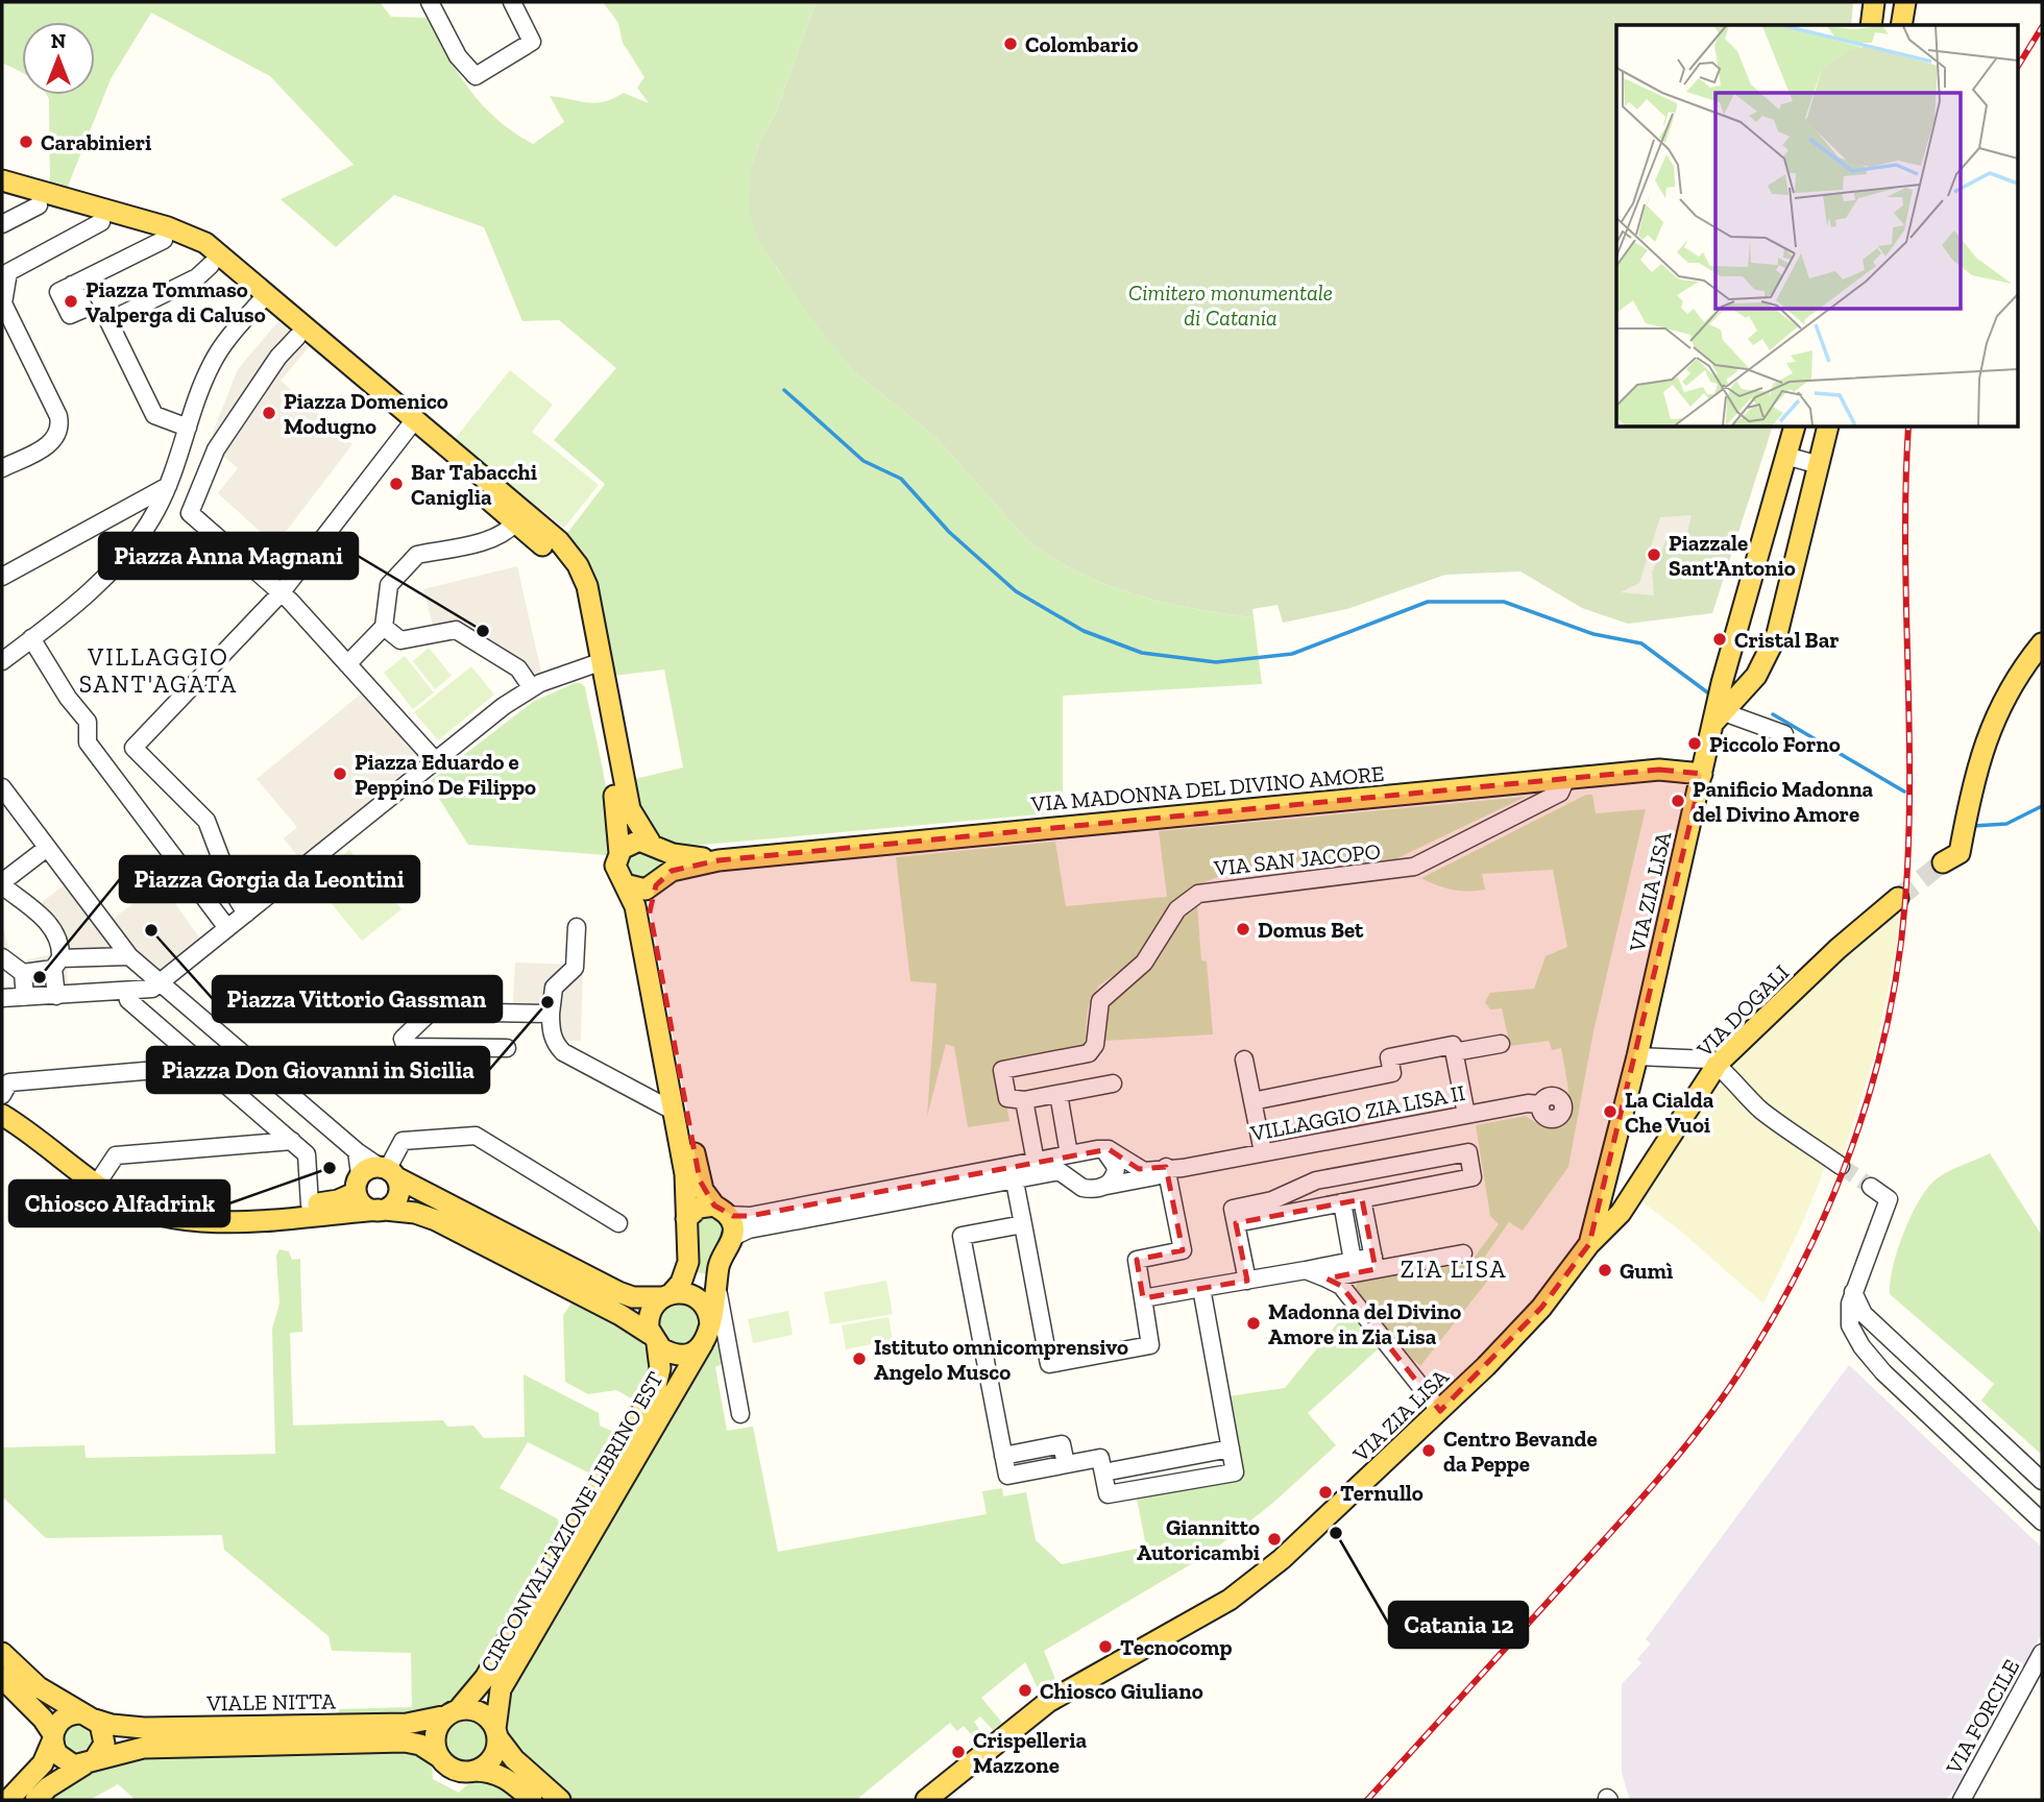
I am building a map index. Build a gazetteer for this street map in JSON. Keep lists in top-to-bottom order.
{
  "streets": {
    "main road": [
      "VIA MADONNA DEL DIVINO AMORE",
      "VIA ZIA LISA",
      "VIA DOGALI",
      "CIRCONVALLAZIONE LIBRINO EST",
      "VIALE NITTA"
    ],
    "street": ["VIA SAN JACOPO", "VILLAGGIO ZIA LISA II", "VIA FORCILE"]
  },
  "crossings": [
    ["VIA MADONNA DEL DIVINO AMORE", "VIA SAN JACOPO"],
    ["VIA MADONNA DEL DIVINO AMORE", "VIA ZIA LISA"],
    ["VIA ZIA LISA", "VIA DOGALI"],
    ["CIRCONVALLAZIONE LIBRINO EST", "VIALE NITTA"]
  ],
  "districts": ["VILLAGGIO SANT'AGATA", "ZIA LISA"],
  "parks": ["Cimitero monumentale di Catania"],
  "places": [
    "Colombario",
    "Carabinieri",
    "Piazza Tommaso Valperga di Caluso",
    "Piazza Domenico Modugno",
    "Bar Tabacchi Caniglia",
    "Piazzale Sant'Antonio",
    "Piazza Anna Magnani",
    "Cristal Bar",
    "Piccolo Forno",
    "Piazza Eduardo e Peppino De Filippo",
    "Panificio Madonna del Divino Amore",
    "Domus Bet",
    "Piazza Vittorio Gassman",
    "Piazza Gorgia da Leontini",
    "Piazza Don Giovanni in Sicilia",
    "La Cialda Che Vuoi",
    "Chiosco Alfadrink",
    "Gumì",
    "Madonna del Divino Amore in Zia Lisa",
    "Istituto omnicomprensivo Angelo Musco",
    "Centro Bevande da Peppe",
    "Ternullo",
    "Catania 12",
    "Giannitto Autoricambi",
    "Tecnocomp",
    "Chiosco Giuliano",
    "Crispelleria Mazzone"
  ],
  "north": "top"
}
